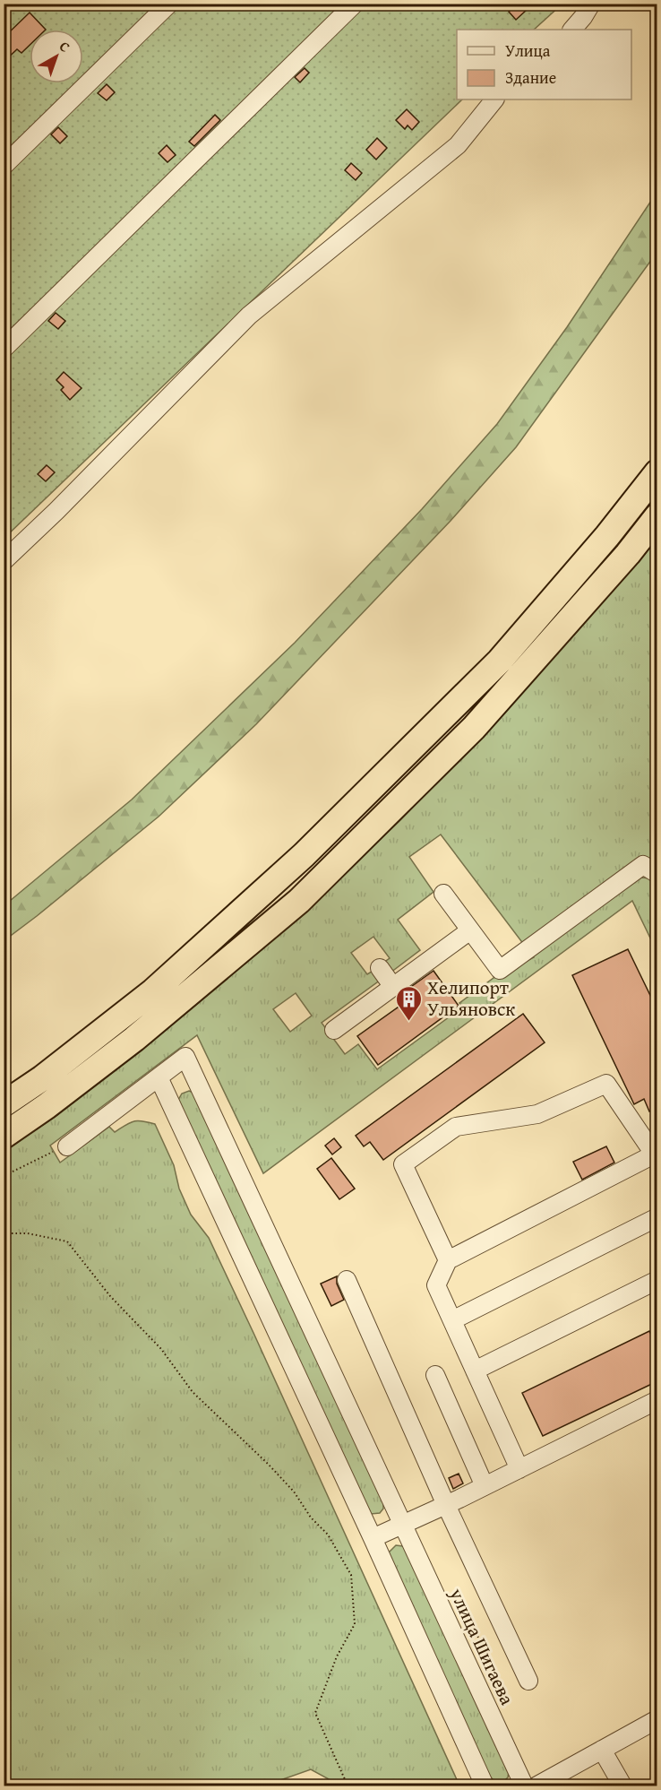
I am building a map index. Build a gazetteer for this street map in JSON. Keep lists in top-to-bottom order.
{
  "streets": {
    "street": ["улица Шигаева"]
  },
  "places": {
    "building": ["Хелипорт Ульяновск"]
  },
  "legend": ["Улица", "Здание"],
  "north": "top right"
}
